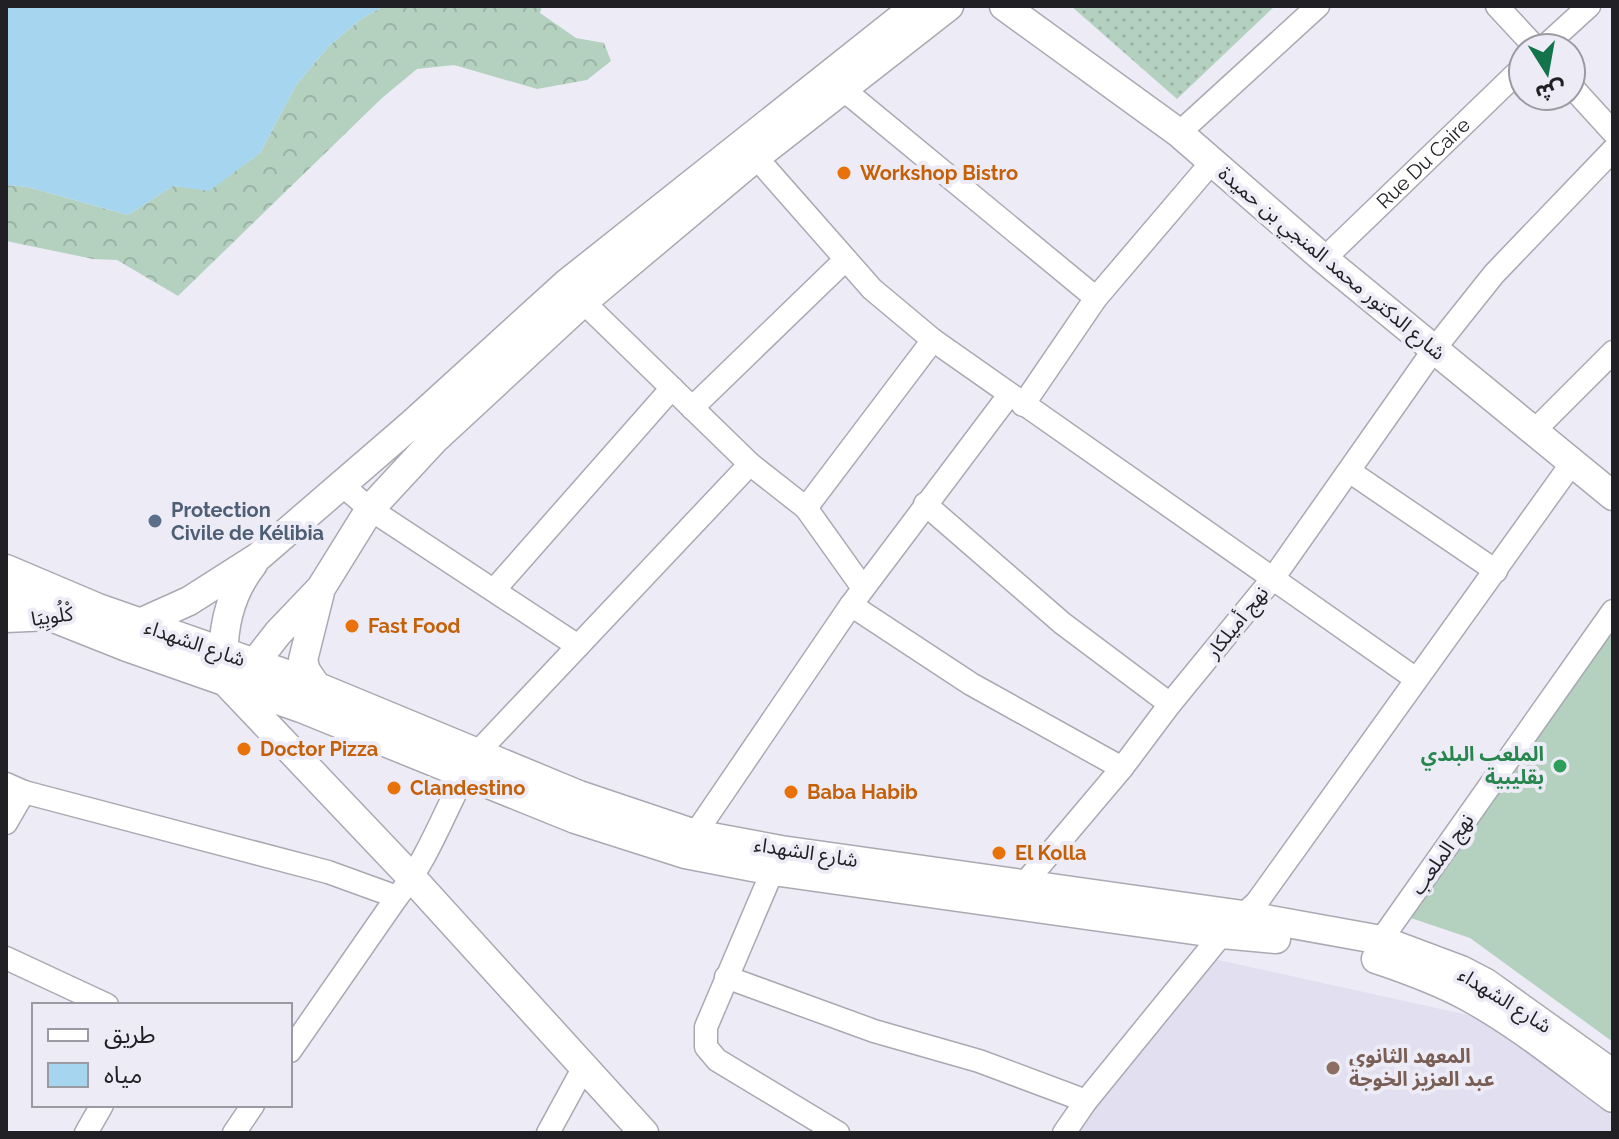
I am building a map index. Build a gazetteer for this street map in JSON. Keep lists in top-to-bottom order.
{
  "streets": {
    "street": [
      "Rue Du Caire",
      "شارع الدكتور محمد المنجي بن حميدة",
      "كْلُوبِيَا",
      "نهج أميلكار",
      "شارع الشهداء",
      "نهج الملعب"
    ]
  },
  "crossings": [
    ["Rue Du Caire", "شارع الدكتور محمد المنجي بن حميدة"],
    ["شارع الدكتور محمد المنجي بن حميدة", "نهج أميلكار"],
    ["كْلُوبِيَا", "شارع الشهداء"],
    ["نهج أميلكار", "شارع الشهداء"],
    ["شارع الشهداء", "نهج الملعب"]
  ],
  "places": [
    "Workshop Bistro",
    "Protection Civile de Kélibia",
    "Fast Food",
    "Doctor Pizza",
    "الملعب البلدي بقليبية",
    "Clandestino",
    "Baba Habib",
    "El Kolla",
    "المعهد الثانوي عبد العزيز الخوجة"
  ],
  "legend": ["طريق", "مياه"],
  "north": "bottom"
}
